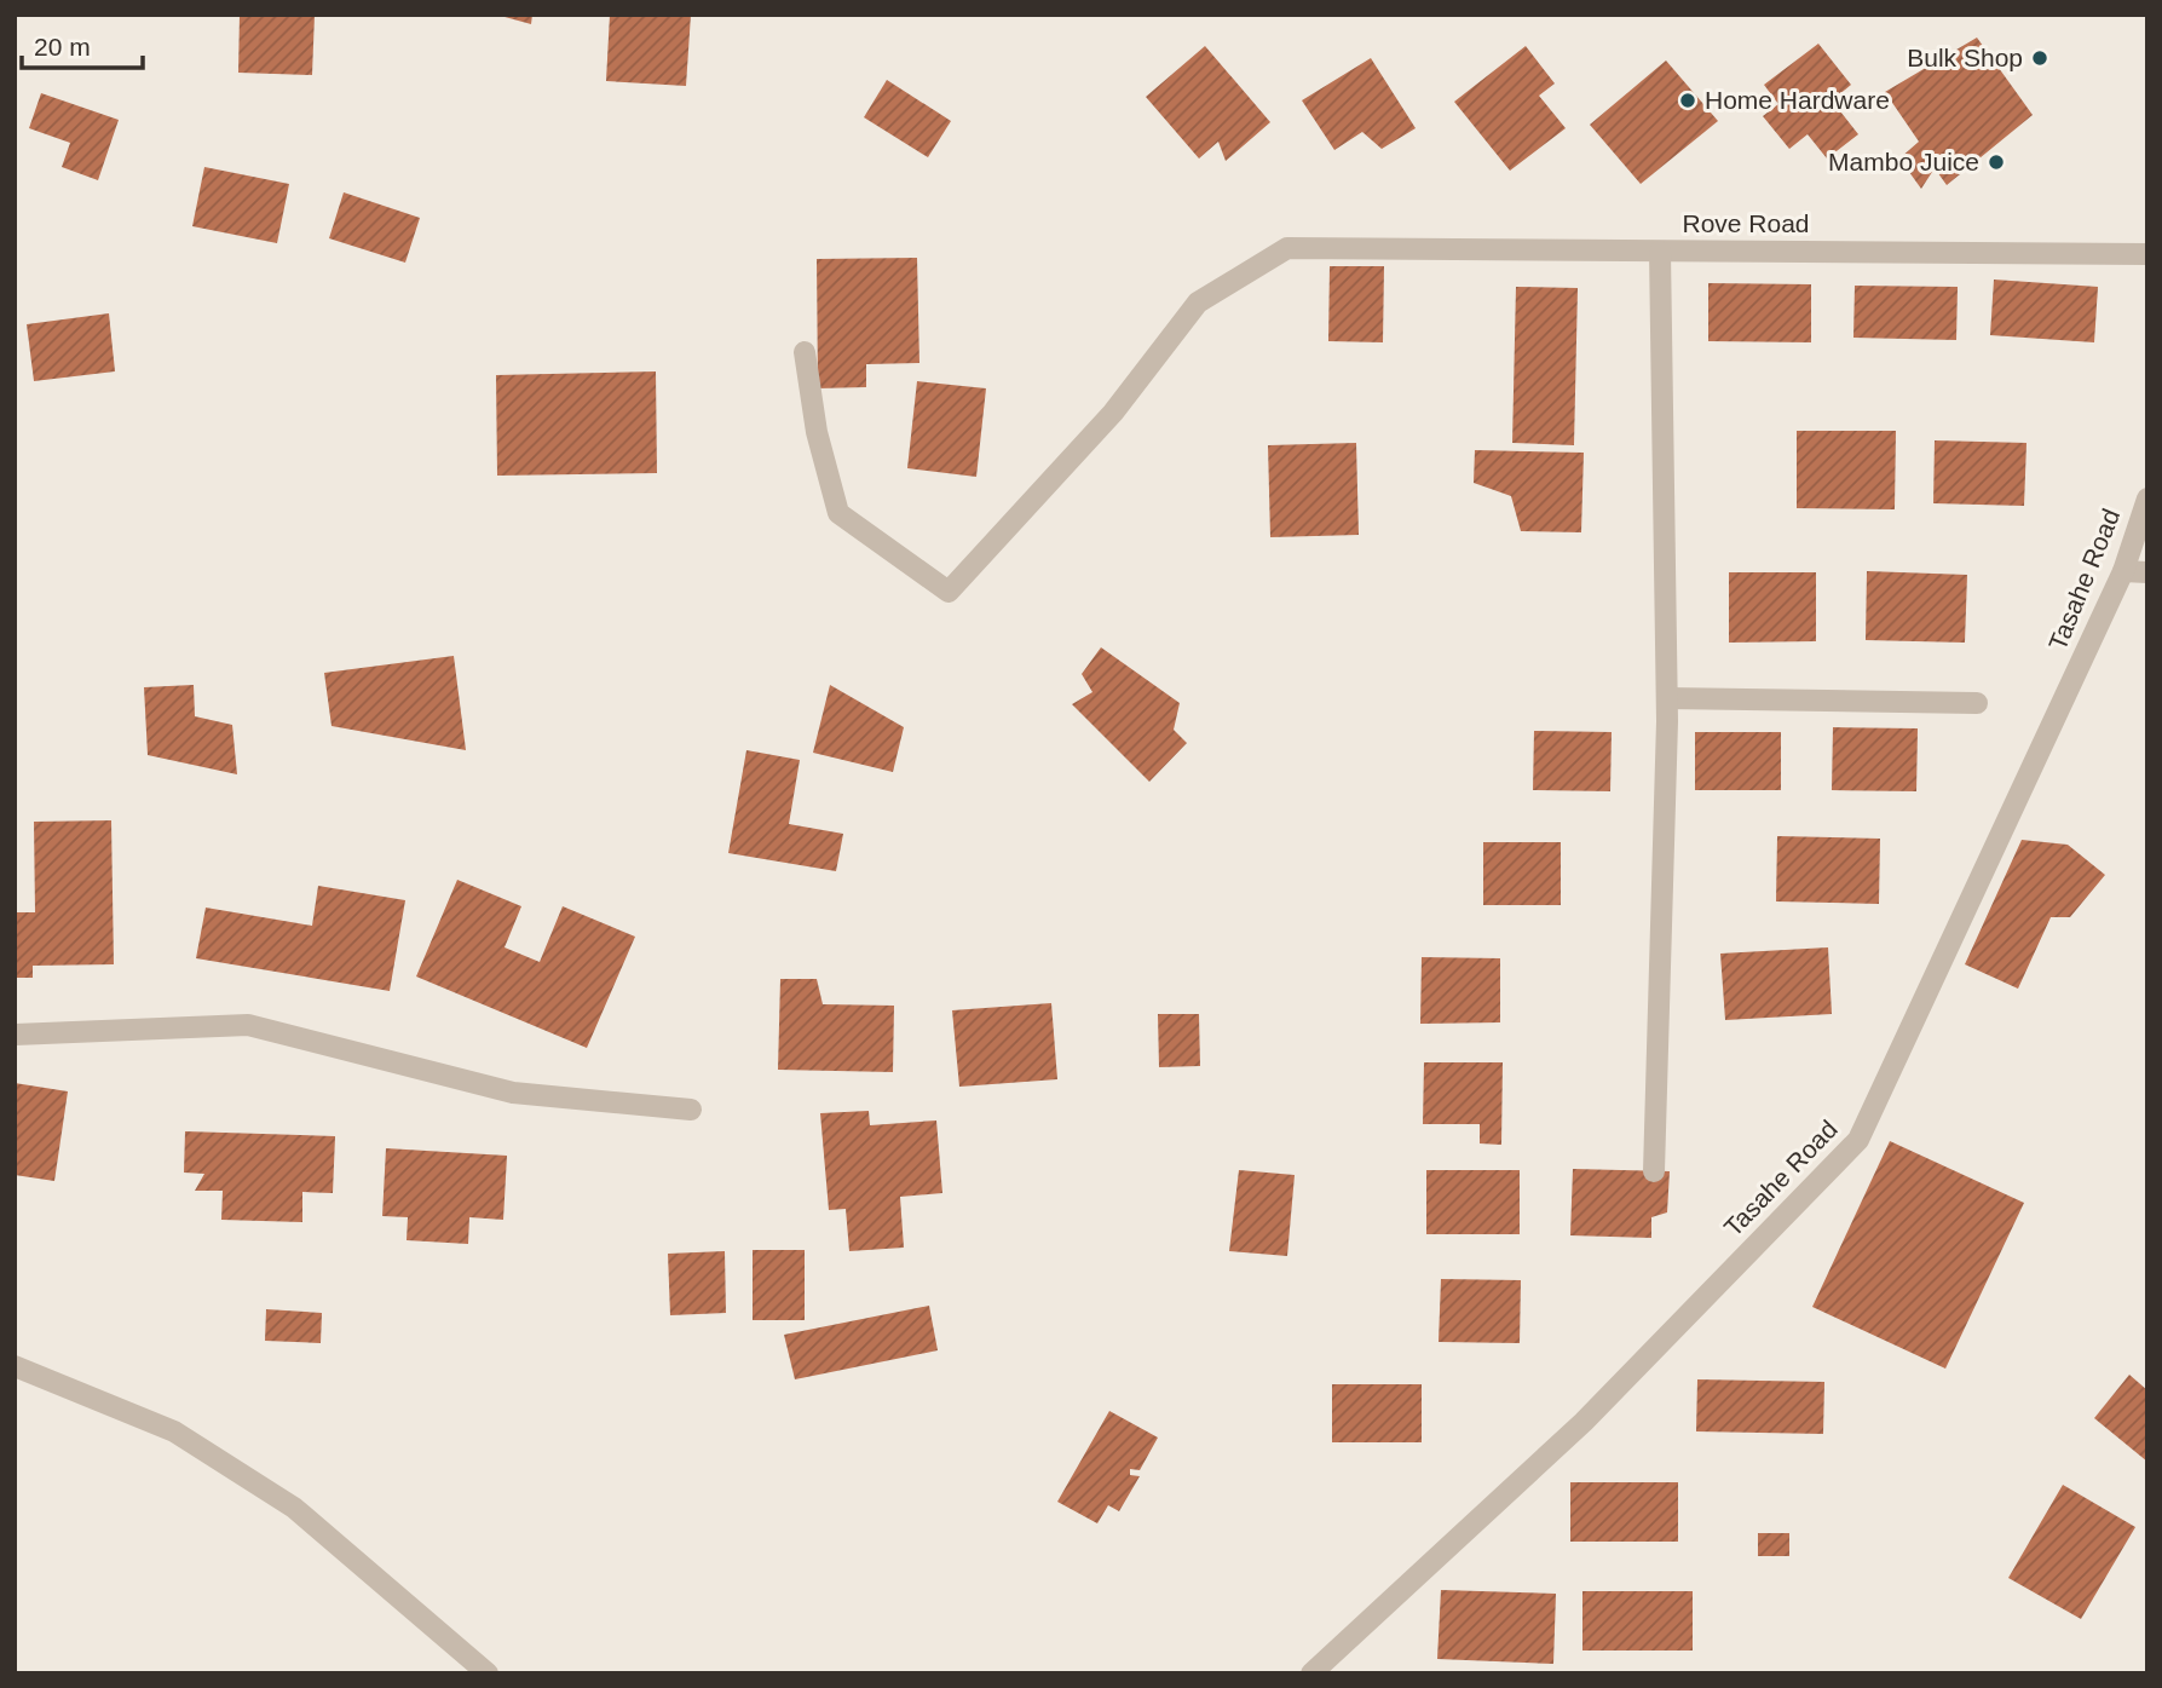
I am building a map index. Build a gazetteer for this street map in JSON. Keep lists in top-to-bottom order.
{
  "streets": {
    "street": ["Rove Road", "Tasahe Road"]
  },
  "places": ["Bulk Shop", "Home Hardware", "Mambo Juice"],
  "scale_bar": "20 m"
}
